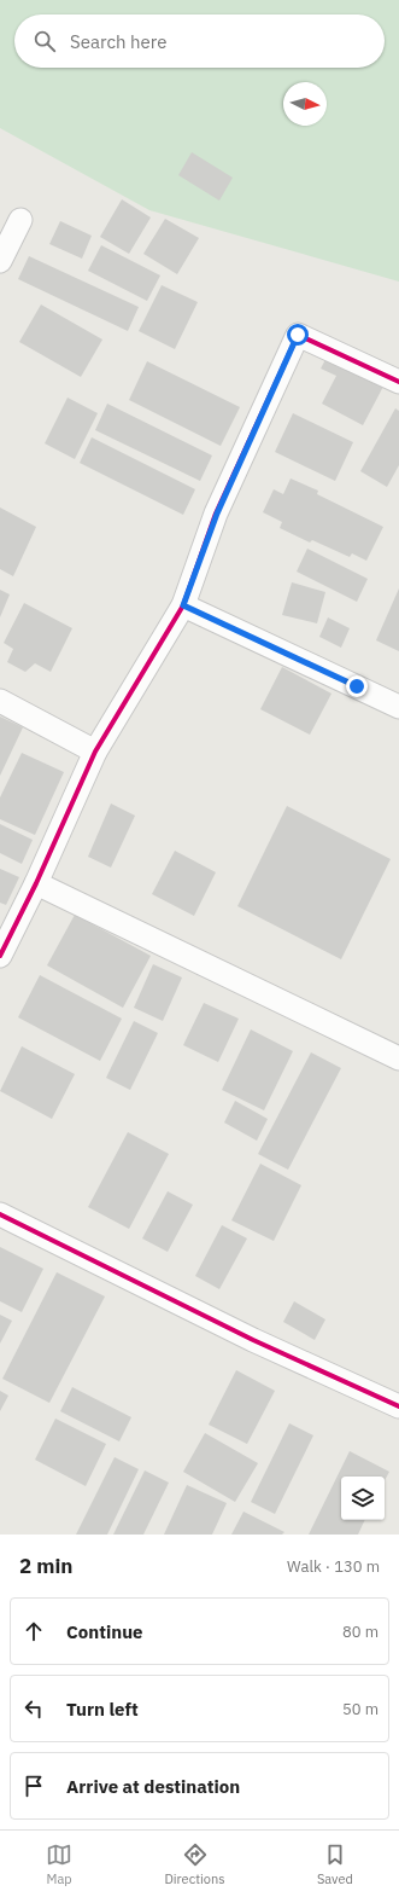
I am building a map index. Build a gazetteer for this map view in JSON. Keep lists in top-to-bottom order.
{
  "north": "right",
  "page": {
    "search": "Search here",
    "heading": ["2 min", "Walk · 130 m"],
    "list": [
      ["Continue", "80 m"],
      ["Turn left", "50 m"],
      "Arrive at destination"
    ],
    "nav": ["Map", "Directions", "Saved"]
  }
}
